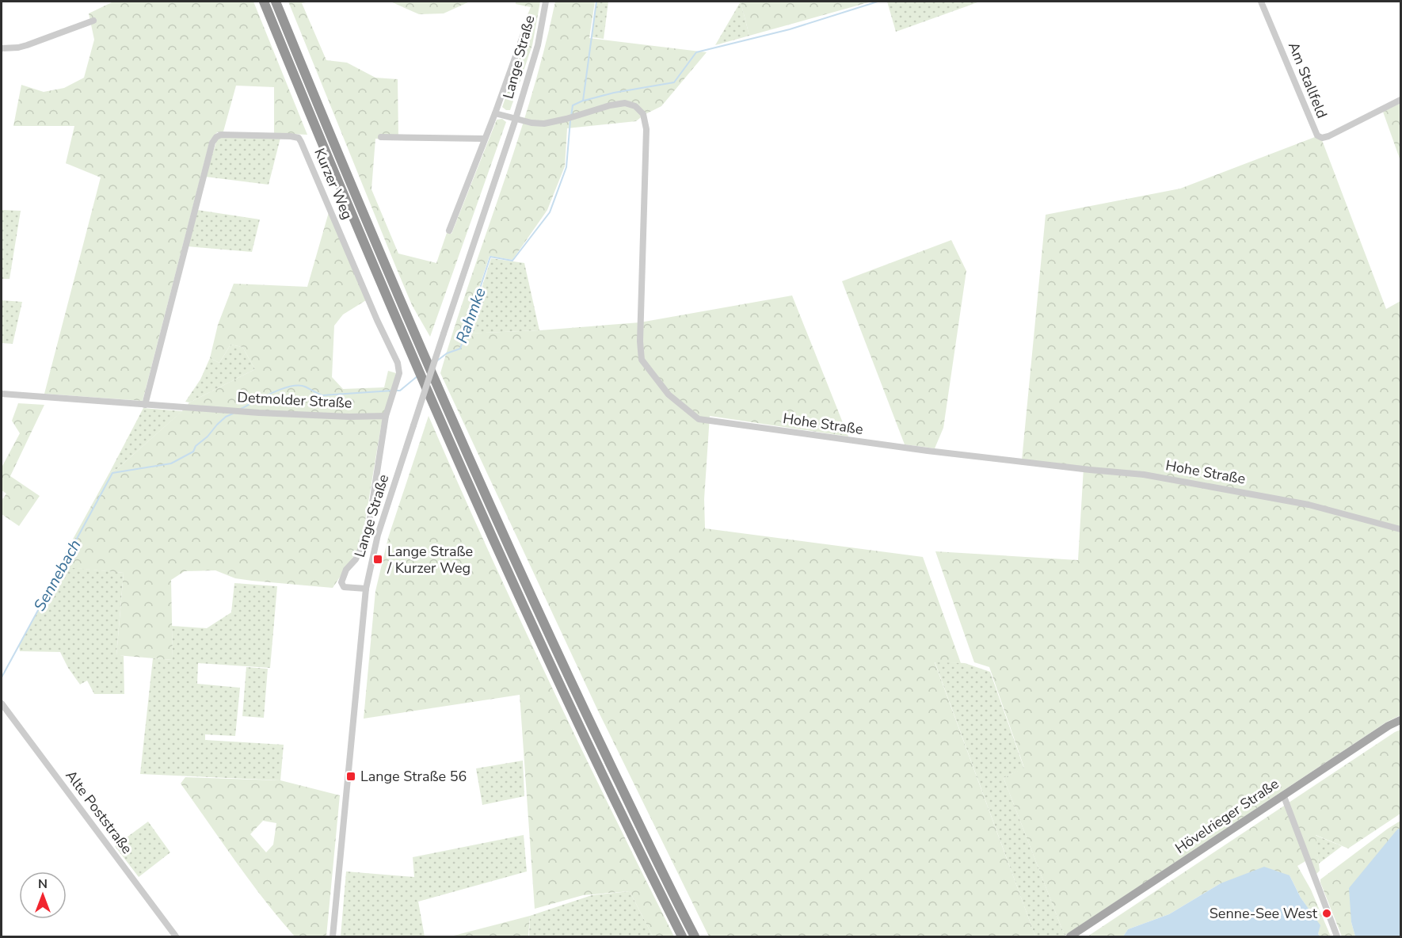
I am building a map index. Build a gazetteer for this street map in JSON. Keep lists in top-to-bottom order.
{
  "streets": {
    "main road": ["Hövelrieger Straße"],
    "street": [
      "Lange Straße",
      "Am Stallfeld",
      "Kurzer Weg",
      "Detmolder Straße",
      "Hohe Straße",
      "Alte Poststraße"
    ]
  },
  "crossings": [
    ["Lange Straße", "Hohe Straße"],
    ["Kurzer Weg", "Detmolder Straße"]
  ],
  "water": ["Rahmke", "Sennebach"],
  "places": {
    "transit": ["Lange Straße / Kurzer Weg", "Lange Straße 56"],
    "other": ["Senne-See West"]
  },
  "north": "top"
}
